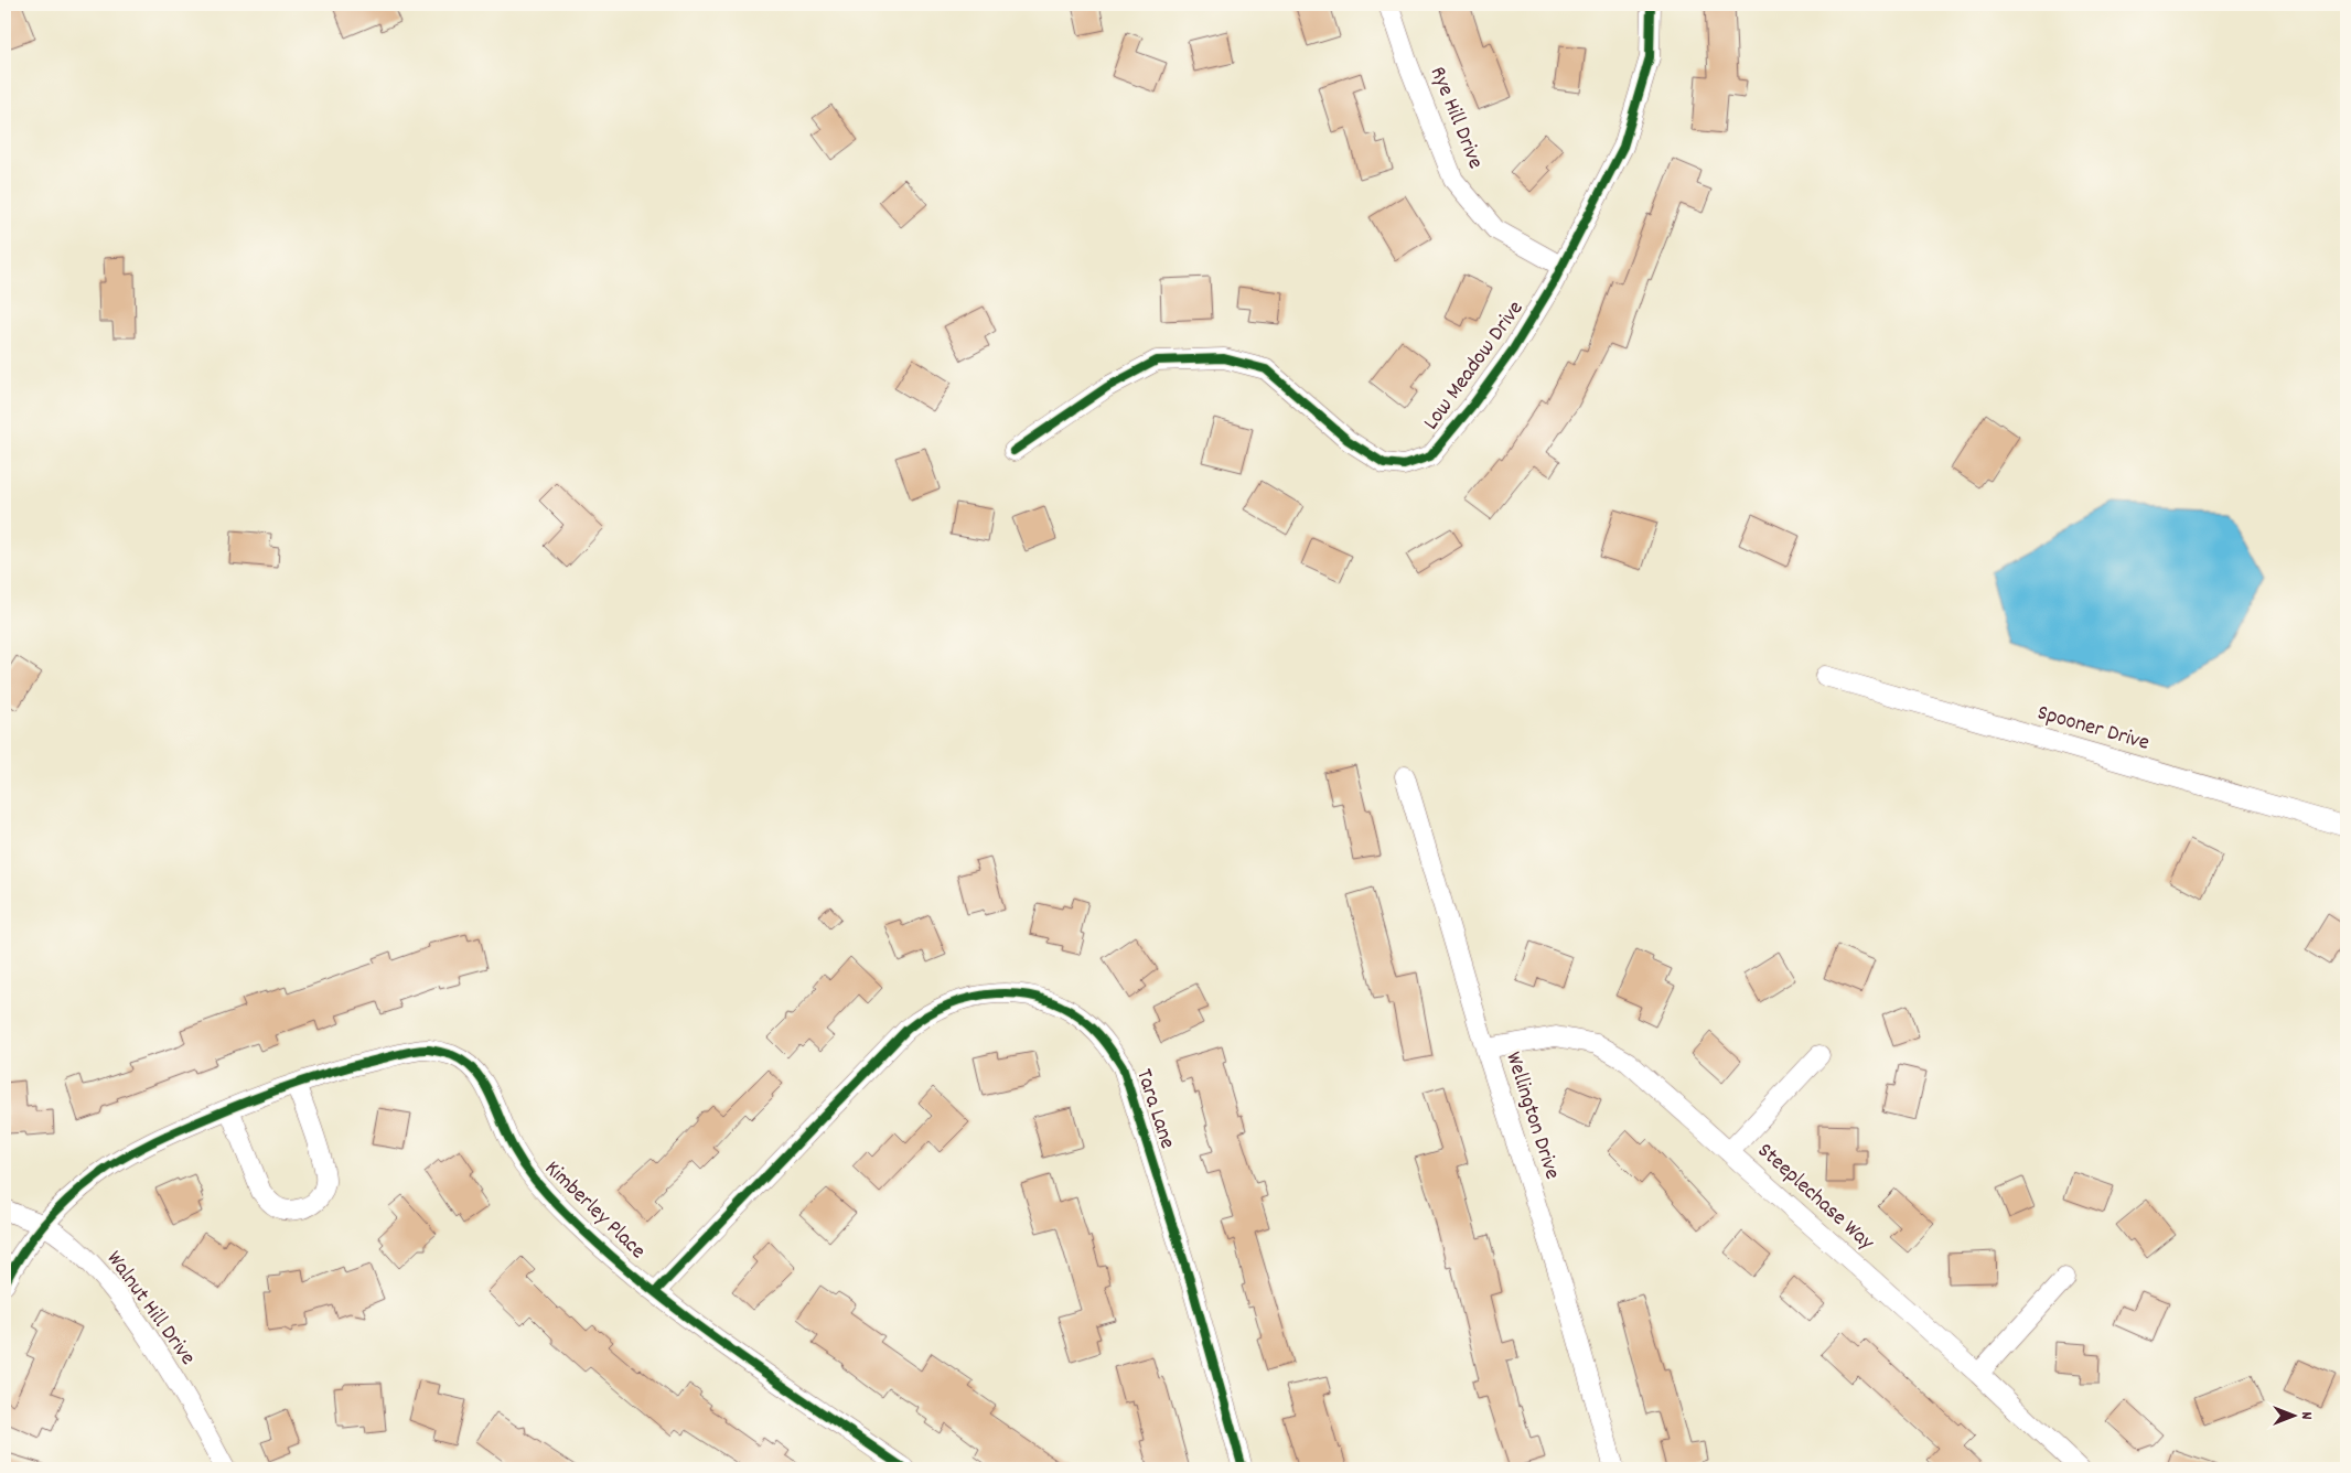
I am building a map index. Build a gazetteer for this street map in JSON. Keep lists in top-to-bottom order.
{
  "streets": {
    "street": [
      "Rye Hill Drive",
      "Low Meadow Drive",
      "Spooner Drive",
      "Tara Lane",
      "Wellington Drive",
      "Steeplechase Way",
      "Kimberley Place",
      "Walnut Hill Drive"
    ]
  },
  "crossings": [
    ["Rye Hill Drive", "Low Meadow Drive"],
    ["Tara Lane", "Kimberley Place"],
    ["Wellington Drive", "Steeplechase Way"],
    ["Kimberley Place", "Walnut Hill Drive"]
  ],
  "north": "right"
}
